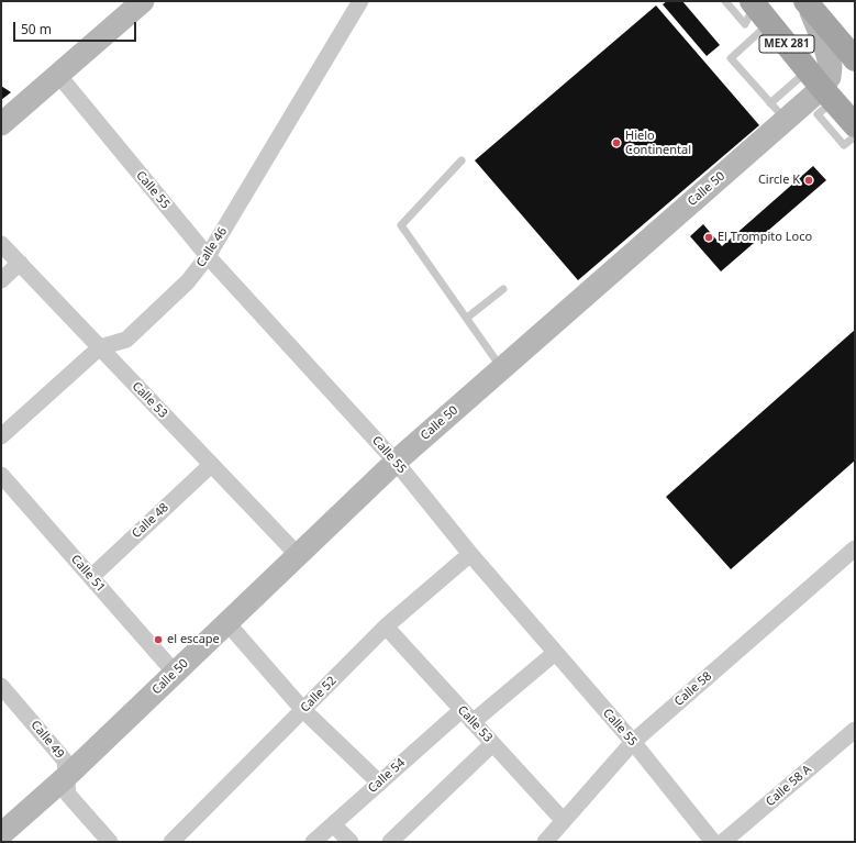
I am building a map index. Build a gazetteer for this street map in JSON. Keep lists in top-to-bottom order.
{
  "streets": {
    "main road": ["MEX 281"],
    "street": [
      "Calle 50",
      "Calle 55",
      "Calle 46",
      "Calle 53",
      "Calle 48",
      "Calle 51",
      "Calle 58",
      "Calle 52",
      "Calle 49",
      "Calle 54",
      "Calle 58 A"
    ]
  },
  "crossings": [
    ["MEX 281", "Calle 50"],
    ["Calle 50", "Calle 55"],
    ["Calle 50", "Calle 53"],
    ["Calle 50", "Calle 51"],
    ["Calle 50", "Calle 49"],
    ["Calle 55", "Calle 46"],
    ["Calle 55", "Calle 58"],
    ["Calle 55", "Calle 52"],
    ["Calle 46", "Calle 53"],
    ["Calle 53", "Calle 48"],
    ["Calle 53", "Calle 58"],
    ["Calle 53", "Calle 52"],
    ["Calle 53", "Calle 54"],
    ["Calle 48", "Calle 51"]
  ],
  "places": [
    "Hielo Continental",
    "Circle K",
    "El Trompito Loco",
    "el escape"
  ],
  "scale_bar": "50 m"
}
